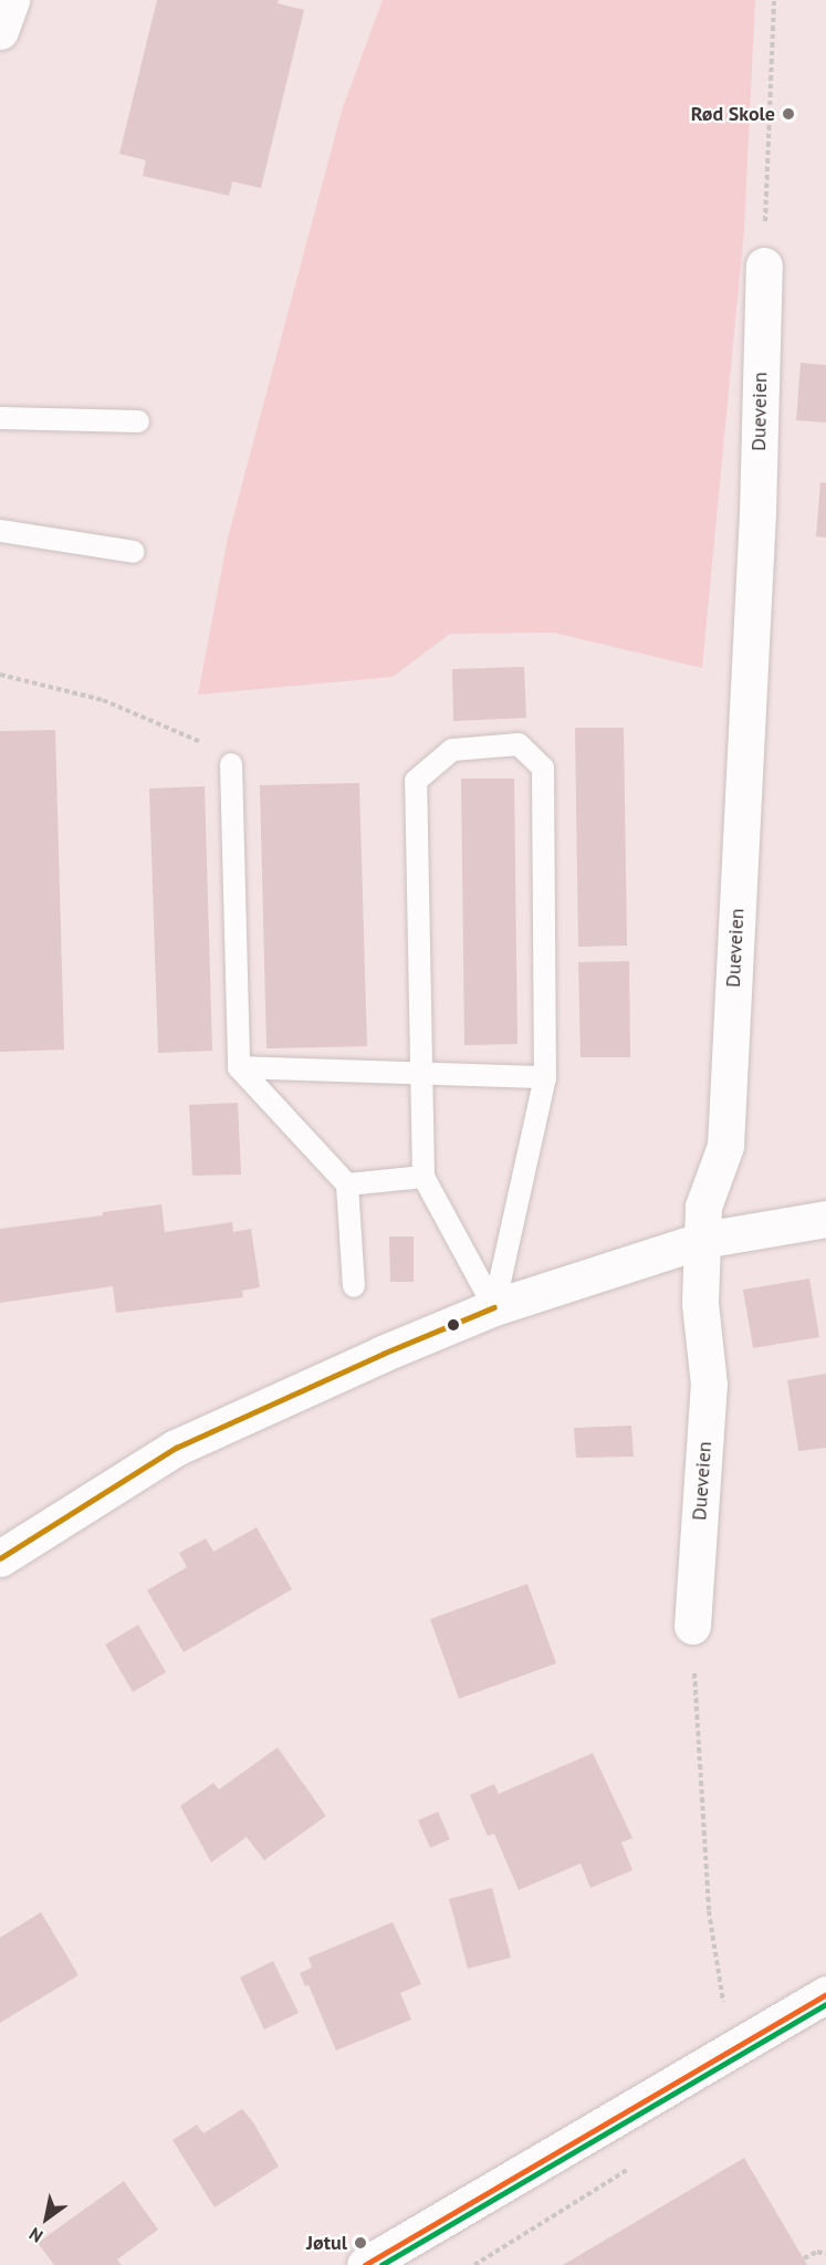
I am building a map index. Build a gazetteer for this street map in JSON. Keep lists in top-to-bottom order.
{
  "streets": {
    "street": ["Dueveien"]
  },
  "places": ["Rød Skole", "Jøtul"],
  "north": "bottom left"
}
